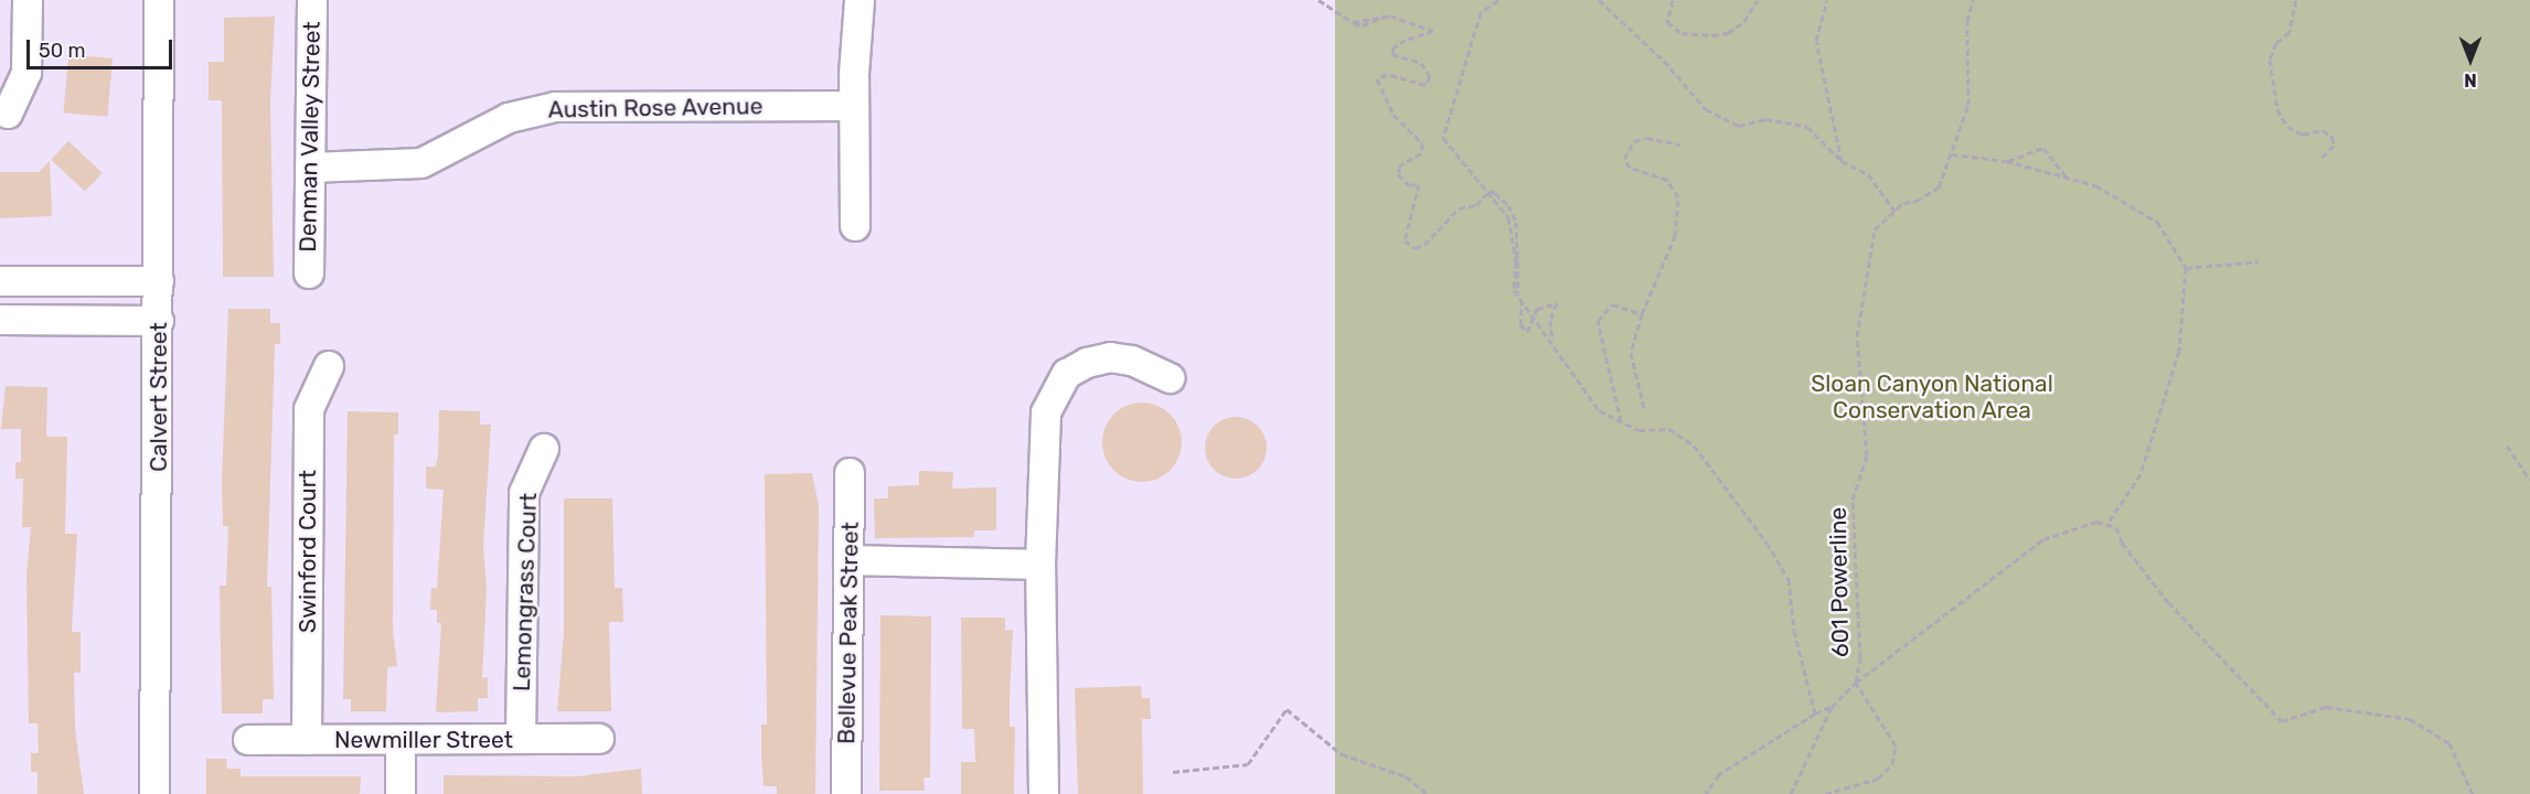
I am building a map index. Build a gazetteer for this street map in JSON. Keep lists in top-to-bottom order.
{
  "streets": {
    "street": [
      "Austin Rose Avenue",
      "Denman Valley Street",
      "Calvert Street",
      "Swinford Court",
      "Lemongrass Court",
      "Bellevue Peak Street",
      "Newmiller Street"
    ],
    "path": ["601 Powerline"]
  },
  "crossings": [
    ["Austin Rose Avenue", "Denman Valley Street"],
    ["Swinford Court", "Newmiller Street"],
    ["Lemongrass Court", "Newmiller Street"]
  ],
  "parks": ["Sloan Canyon National Conservation Area"],
  "scale_bar": "50 m",
  "north": "bottom"
}
